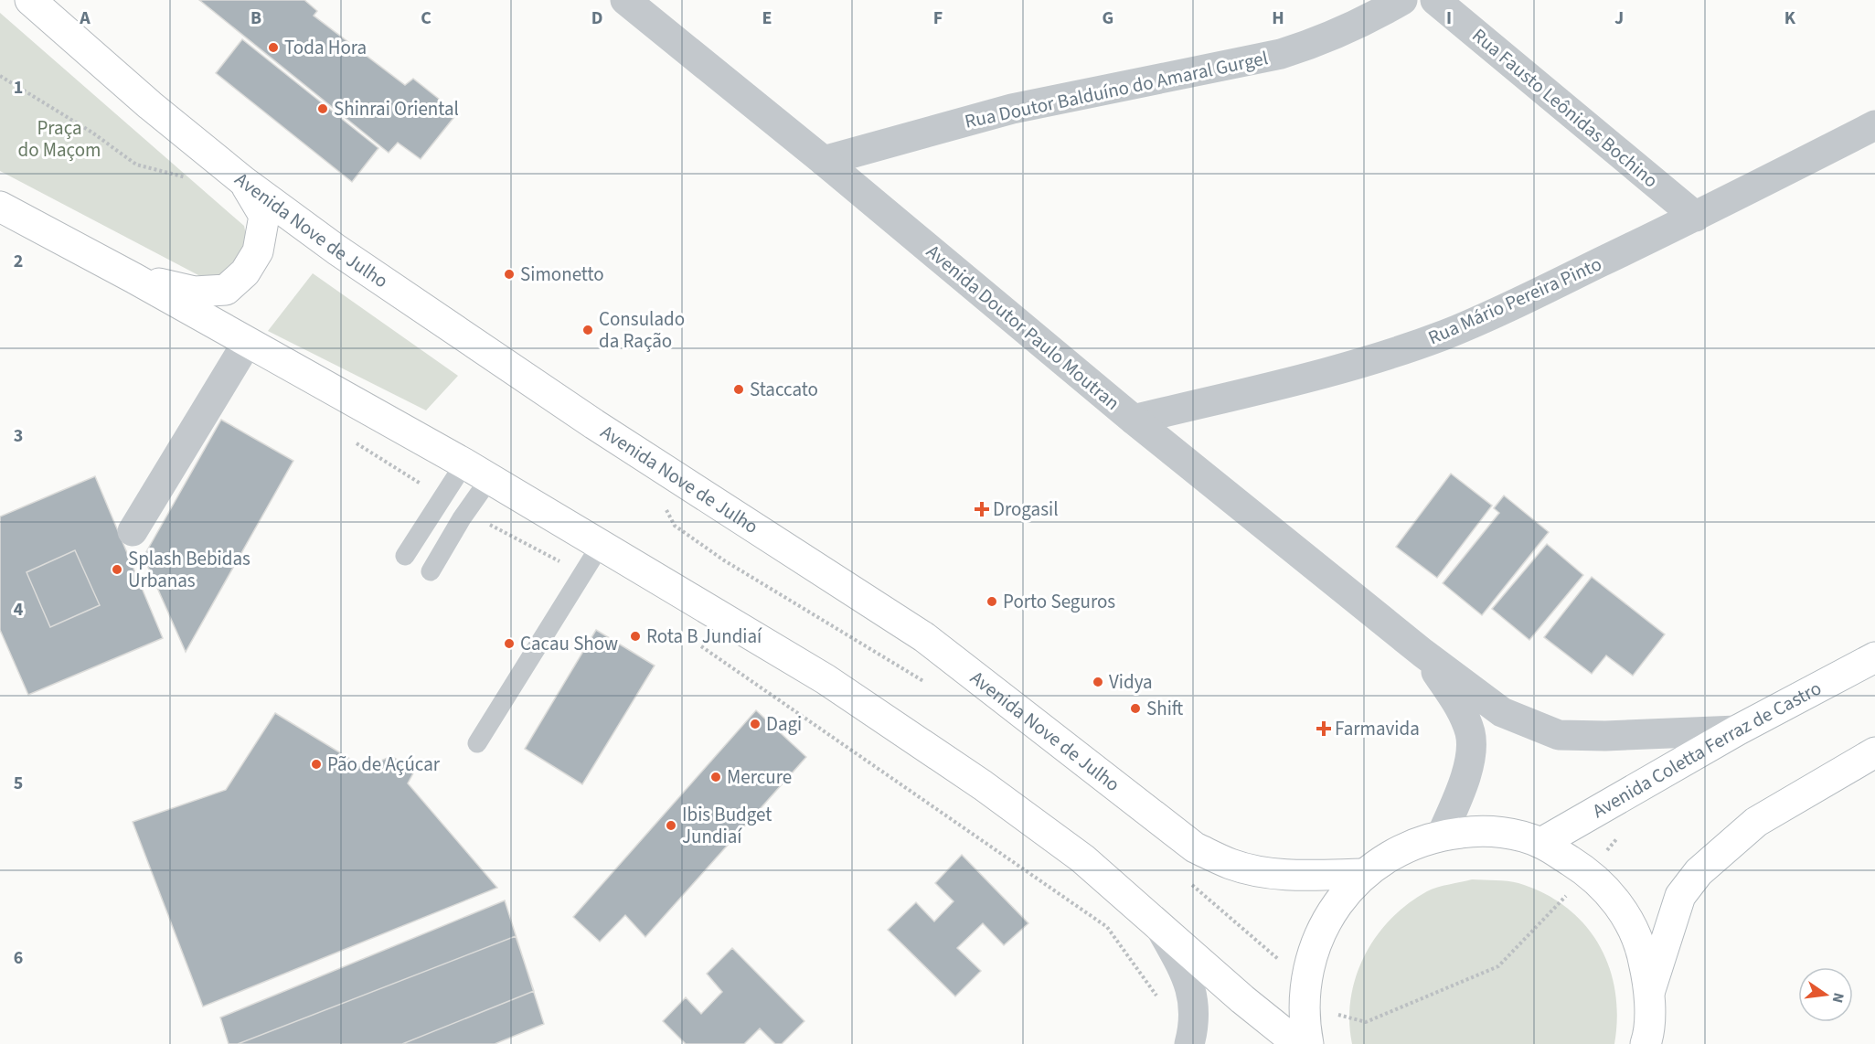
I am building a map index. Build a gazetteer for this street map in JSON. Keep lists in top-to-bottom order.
{
  "streets": {
    "main road": ["Avenida Nove de Julho", "Avenida Coletta Ferraz de Castro"],
    "street": [
      "Rua Doutor Balduíno do Amaral Gurgel",
      "Rua Fausto Leônidas Bochino",
      "Rua Mário Pereira Pinto",
      "Avenida Doutor Paulo Moutran"
    ]
  },
  "crossings": [
    ["Rua Doutor Balduíno do Amaral Gurgel", "Avenida Doutor Paulo Moutran"],
    ["Rua Fausto Leônidas Bochino", "Rua Mário Pereira Pinto"],
    ["Rua Mário Pereira Pinto", "Avenida Doutor Paulo Moutran"]
  ],
  "parks": ["Praça do Maçom"],
  "places": {
    "other": [
      "Toda Hora",
      "Shinrai Oriental",
      "Simonetto",
      "Consulado da Ração",
      "Staccato",
      "Splash Bebidas Urbanas",
      "Porto Seguros",
      "Rota B Jundiaí",
      "Cacau Show",
      "Vidya",
      "Shift",
      "Dagi",
      "Pão de Açúcar",
      "Mercure",
      "Ibis Budget Jundiaí"
    ],
    "health": ["Drogasil", "Farmavida"]
  },
  "north": "right",
  "grid": {
    "columns": [
      "A",
      "B",
      "C",
      "D",
      "E",
      "F",
      "G",
      "H",
      "I",
      "J",
      "K"
    ],
    "rows": [
      "1",
      "2",
      "3",
      "4",
      "5",
      "6"
    ]
  }
}
